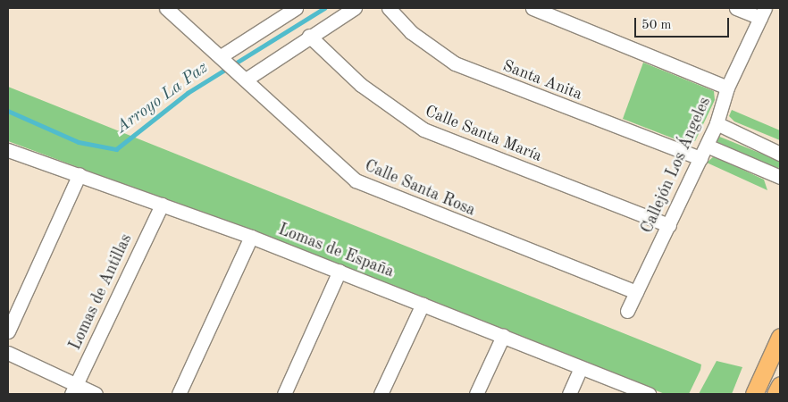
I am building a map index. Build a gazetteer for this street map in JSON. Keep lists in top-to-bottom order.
{
  "streets": {
    "street": [
      "Santa Anita",
      "Calle Santa María",
      "Callejón Los Ángeles",
      "Calle Santa Rosa",
      "Lomas de España",
      "Lomas de Antillas"
    ]
  },
  "crossings": [
    ["Santa Anita", "Callejón Los Ángeles"],
    ["Calle Santa María", "Callejón Los Ángeles"],
    ["Callejón Los Ángeles", "Calle Santa Rosa"],
    ["Lomas de España", "Lomas de Antillas"]
  ],
  "water": ["Arroyo La Paz"],
  "scale_bar": "50 m"
}
